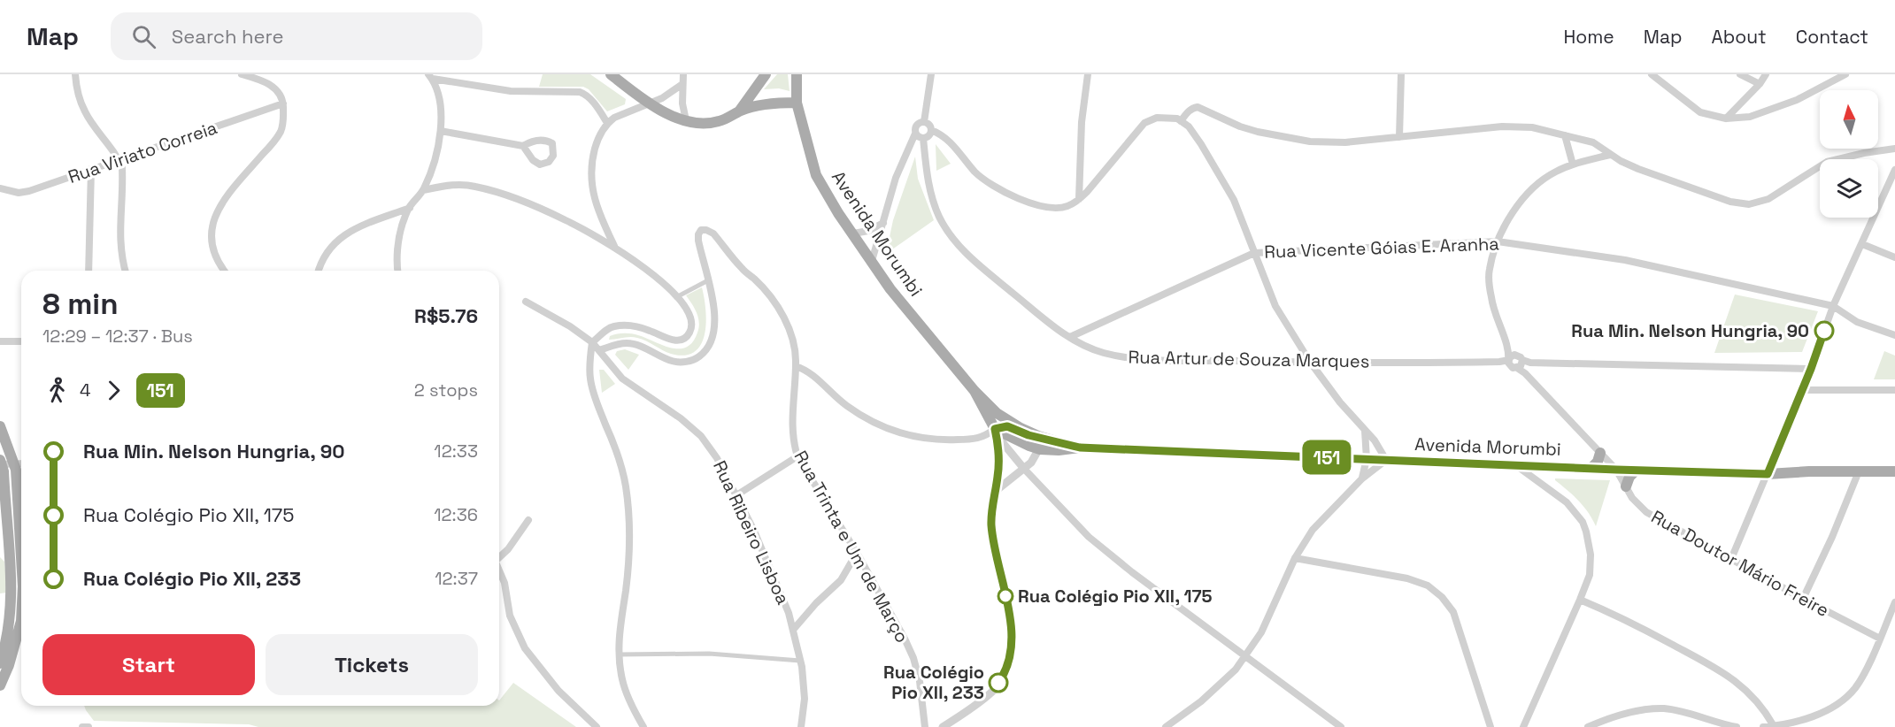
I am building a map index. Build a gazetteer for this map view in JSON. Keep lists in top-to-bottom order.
{
  "streets": {
    "main road": ["Avenida Morumbi"],
    "street": [
      "Rua Viriato Correia",
      "Rua Vicente Góias E. Aranha",
      "Rua Artur de Souza Marques",
      "Rua Ribeiro Lisboa",
      "Rua Trinta e Um de Março",
      "Rua Doutor Mário Freire"
    ]
  },
  "crossings": [
    ["Avenida Morumbi", "Rua Doutor Mário Freire"],
    ["Rua Vicente Góias E. Aranha", "Rua Artur de Souza Marques"],
    ["Rua Vicente Góias E. Aranha", "Rua Doutor Mário Freire"],
    ["Rua Artur de Souza Marques", "Rua Doutor Mário Freire"],
    ["Rua Ribeiro Lisboa", "Rua Trinta e Um de Março"]
  ],
  "places": ["Rua Min. Nelson Hungria, 90", "Rua Colégio Pio XII, 175", "Rua Colégio Pio XII, 233"],
  "lines": ["bus line 151"],
  "north": "top",
  "page": {
    "header": "Map",
    "search": "Search here",
    "nav": [
      "Home",
      "Map",
      "About",
      "Contact"
    ],
    "on_map": "151",
    "heading": ["8 min", "12:29 – 12:37 · Bus", "R$5.76"],
    "legs": ["4", "151", "2 stops"],
    "list": [
      {
        "name": "Rua Min. Nelson Hungria, 90",
        "value": "12:33"
      },
      {
        "name": "Rua Colégio Pio XII, 175",
        "value": "12:36"
      },
      {
        "name": "Rua Colégio Pio XII, 233",
        "value": "12:37"
      }
    ],
    "buttons": ["Start", "Tickets"]
  }
}
